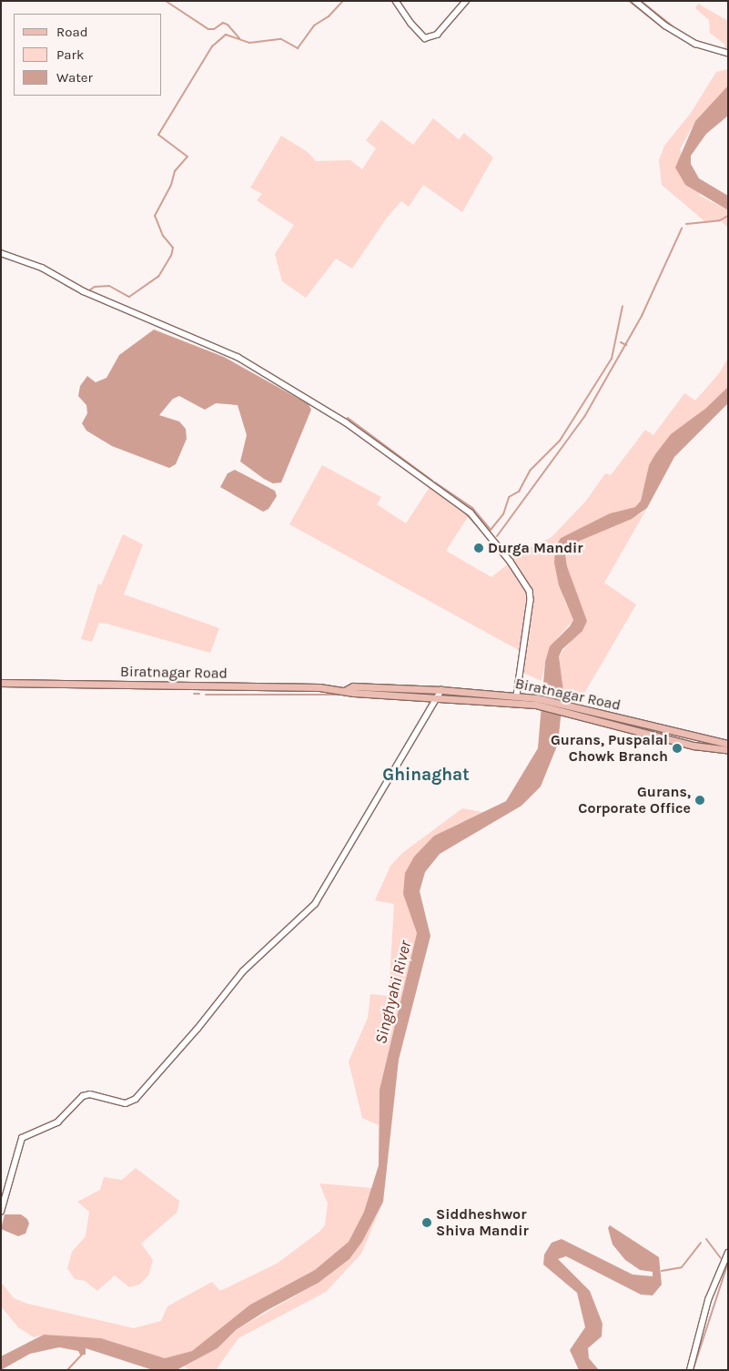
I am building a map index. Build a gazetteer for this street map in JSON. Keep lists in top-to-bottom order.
{
  "streets": {
    "main road": ["Biratnagar Road"]
  },
  "districts": ["Ghinaghat"],
  "water": ["Singhyahi River"],
  "places": [
    "Durga Mandir",
    "Gurans, Puspalal Chowk Branch",
    "Gurans, Corporate Office",
    "Siddheshwor Shiva Mandir"
  ],
  "legend": ["Road", "Park", "Water"]
}
